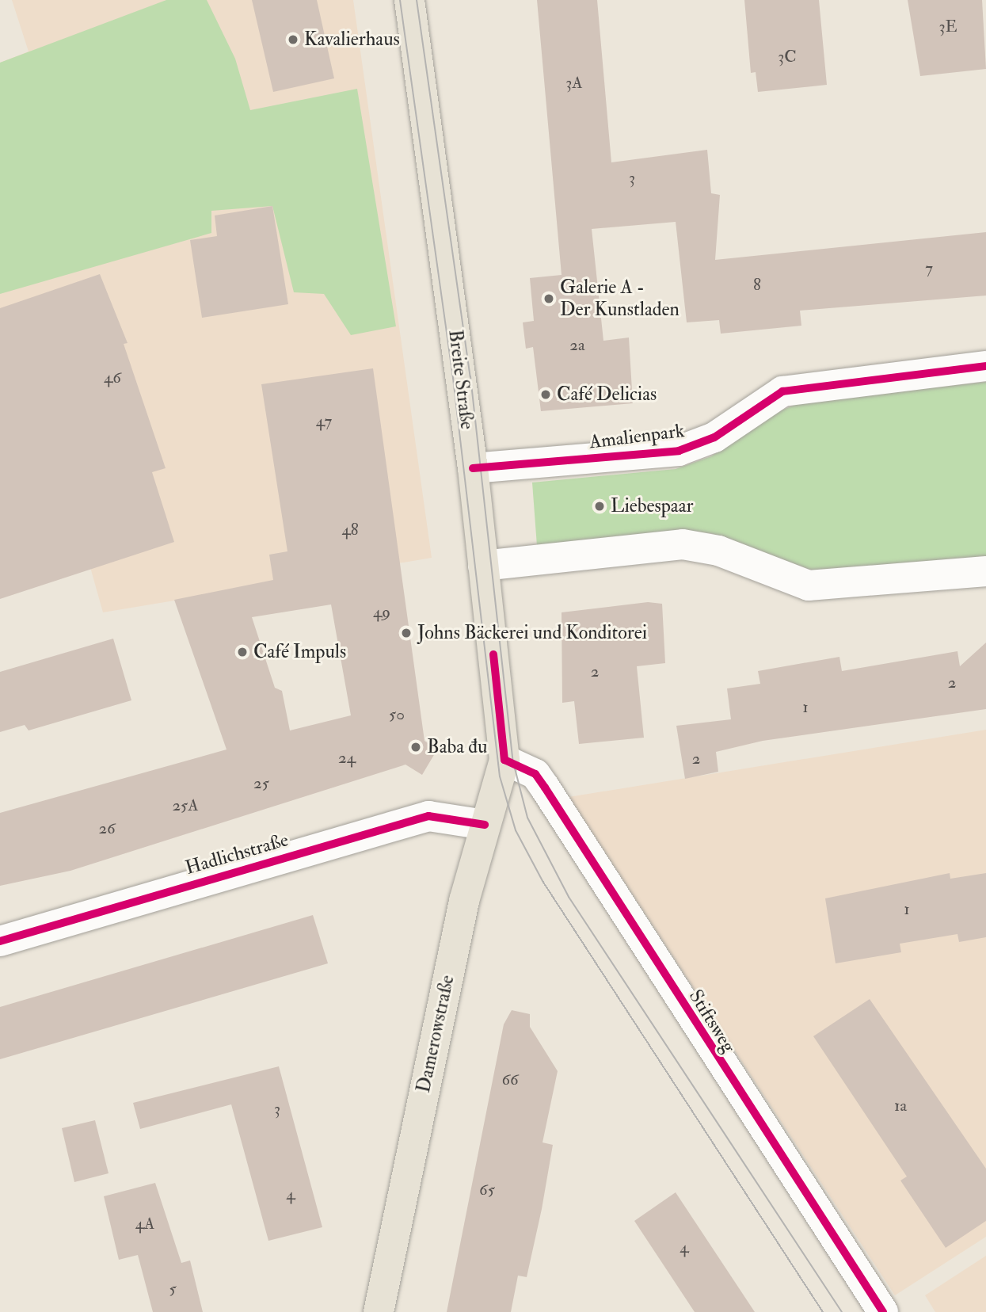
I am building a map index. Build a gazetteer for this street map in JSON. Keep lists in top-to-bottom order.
{
  "streets": {
    "main road": ["Breite Straße", "Damerowstraße"],
    "street": ["Amalienpark", "Hadlichstraße", "Stiftsweg"]
  },
  "crossings": [
    ["Breite Straße", "Amalienpark"],
    ["Breite Straße", "Stiftsweg"],
    ["Breite Straße", "Damerowstraße"],
    ["Hadlichstraße", "Damerowstraße"],
    ["Stiftsweg", "Damerowstraße"]
  ],
  "places": [
    "Kavalierhaus",
    "Galerie A - Der Kunstladen",
    "Café Delicias",
    "Liebespaar",
    "Johns Bäckerei und Konditorei",
    "Café Impuls",
    "Baba đu"
  ],
  "house_numbers": [
    "3E",
    "3C",
    "3A",
    "3",
    "7",
    "8",
    "2a",
    "46",
    "47",
    "48",
    "49",
    "2",
    "2",
    "1",
    "50",
    "24",
    "2",
    "25",
    "25A",
    "26",
    "1",
    "66",
    "1a",
    "3",
    "65",
    "4",
    "4A",
    "4",
    "5"
  ]
}
